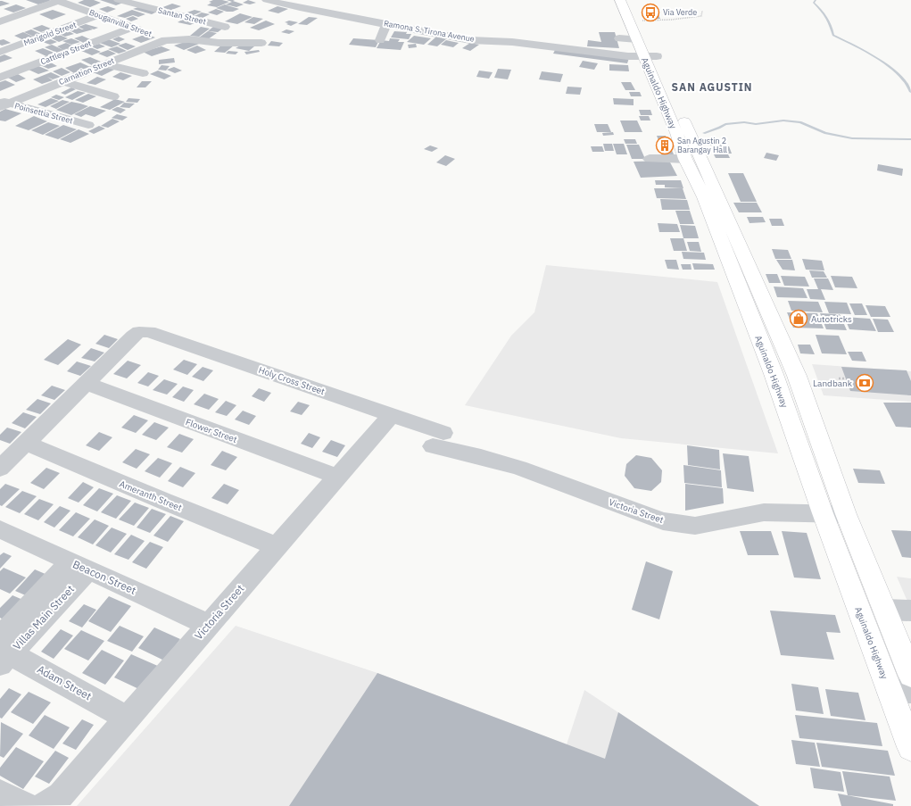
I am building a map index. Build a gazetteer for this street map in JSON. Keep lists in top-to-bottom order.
{
  "streets": {
    "highway": ["Aguinaldo Highway"],
    "street": [
      "Santan Street",
      "Bouganvilla Street",
      "Ramona S. Tirona Avenue",
      "Marigold Street",
      "Cattleya Street",
      "Carnation Street",
      "Poinsettia Street",
      "Holy Cross Street",
      "Flower Street",
      "Ameranth Street",
      "Victoria Street",
      "Beacon Street",
      "Villas Main Street",
      "Adam Street"
    ]
  },
  "crossings": [
    ["Bouganvilla Street", "Marigold Street"],
    ["Bouganvilla Street", "Cattleya Street"],
    ["Bouganvilla Street", "Carnation Street"],
    ["Ramona S. Tirona Avenue", "Aguinaldo Highway"],
    ["Carnation Street", "Poinsettia Street"],
    ["Aguinaldo Highway", "Victoria Street"],
    ["Holy Cross Street", "Flower Street"],
    ["Holy Cross Street", "Victoria Street"],
    ["Flower Street", "Victoria Street"],
    ["Ameranth Street", "Victoria Street"],
    ["Victoria Street", "Beacon Street"],
    ["Victoria Street", "Adam Street"],
    ["Beacon Street", "Villas Main Street"],
    ["Villas Main Street", "Adam Street"]
  ],
  "districts": ["SAN AGUSTIN"],
  "places": {
    "bus stop": ["Via Verde"],
    "building": ["San Agustin 2 Barangay Hall"],
    "shop": ["Autotricks"],
    "bank": ["Landbank"]
  }
}
